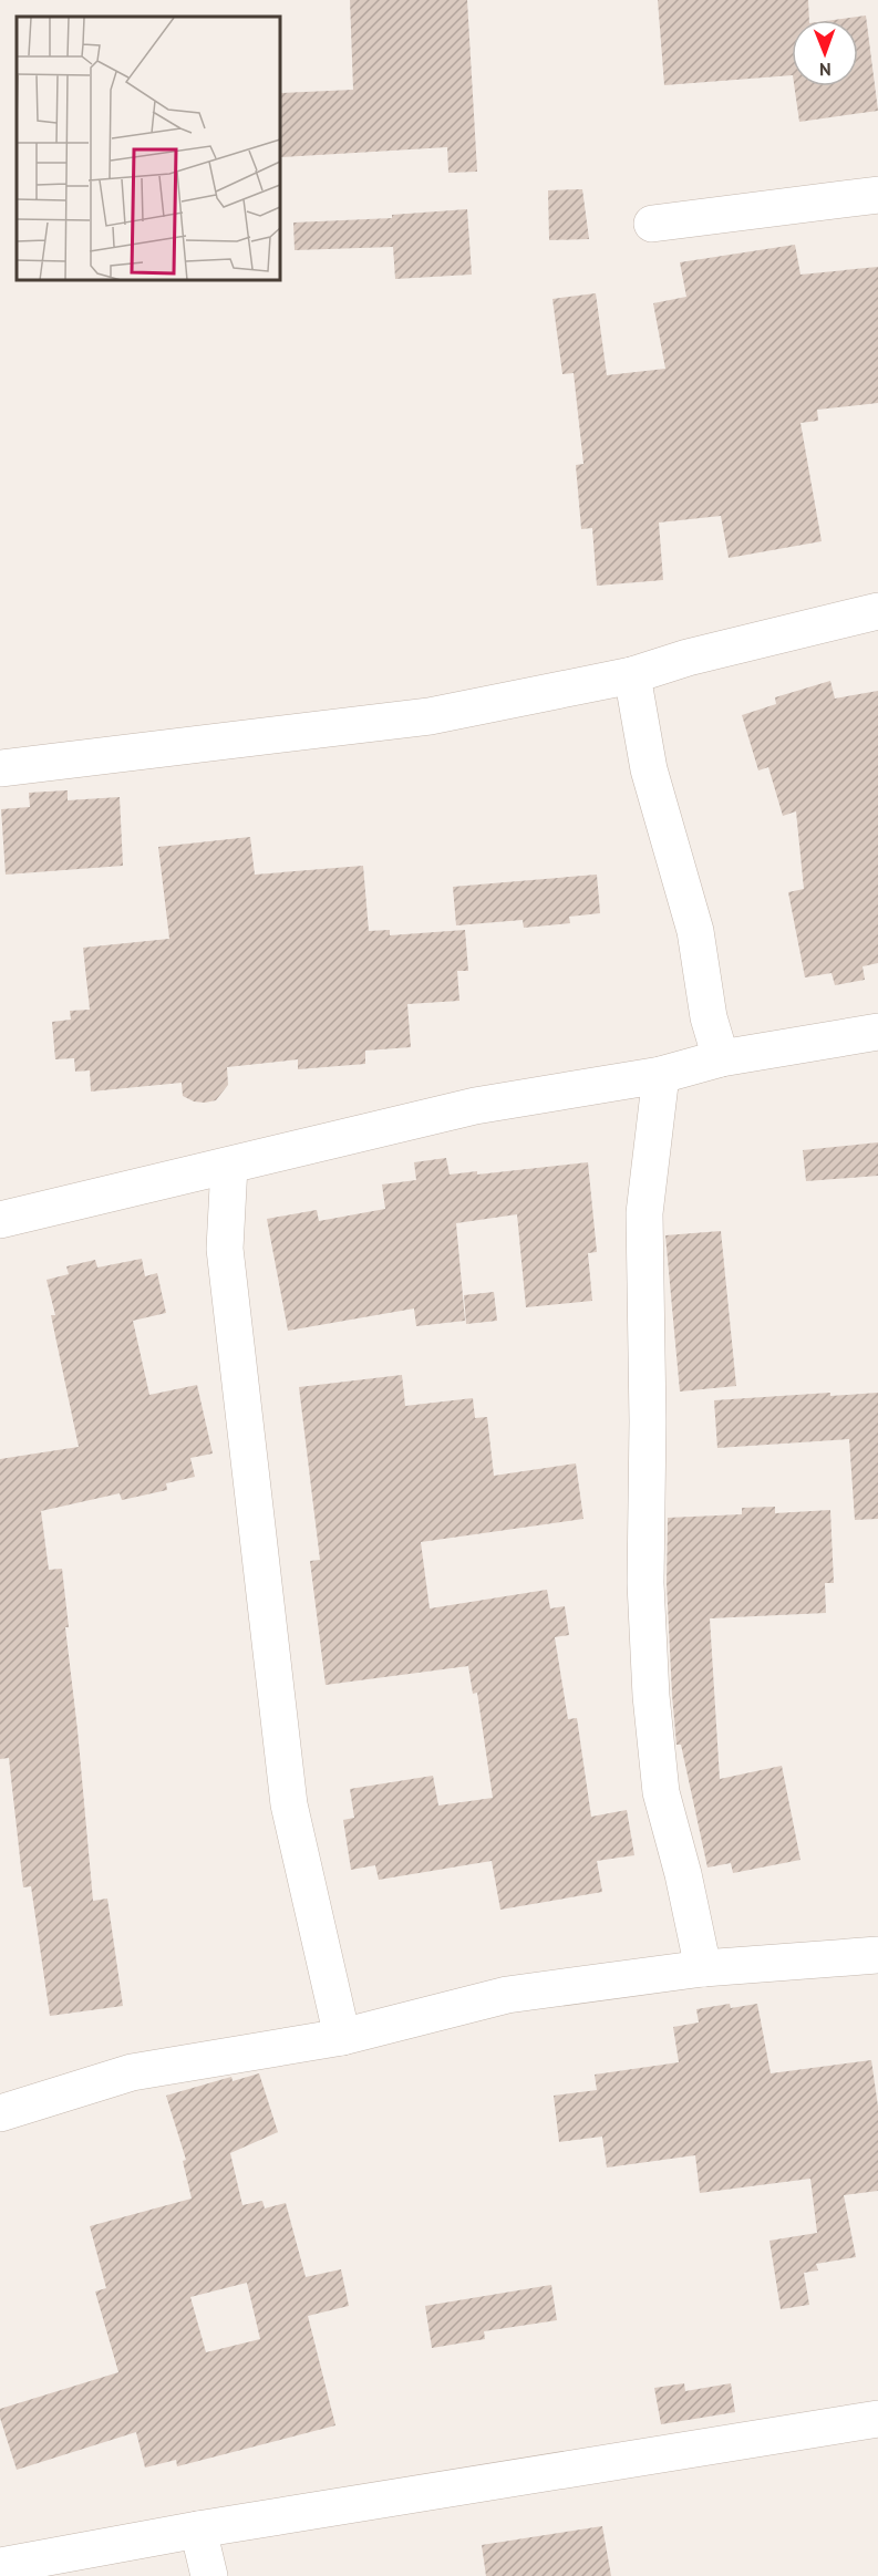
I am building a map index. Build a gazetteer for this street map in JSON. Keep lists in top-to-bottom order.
{
  "north": "bottom"
}
